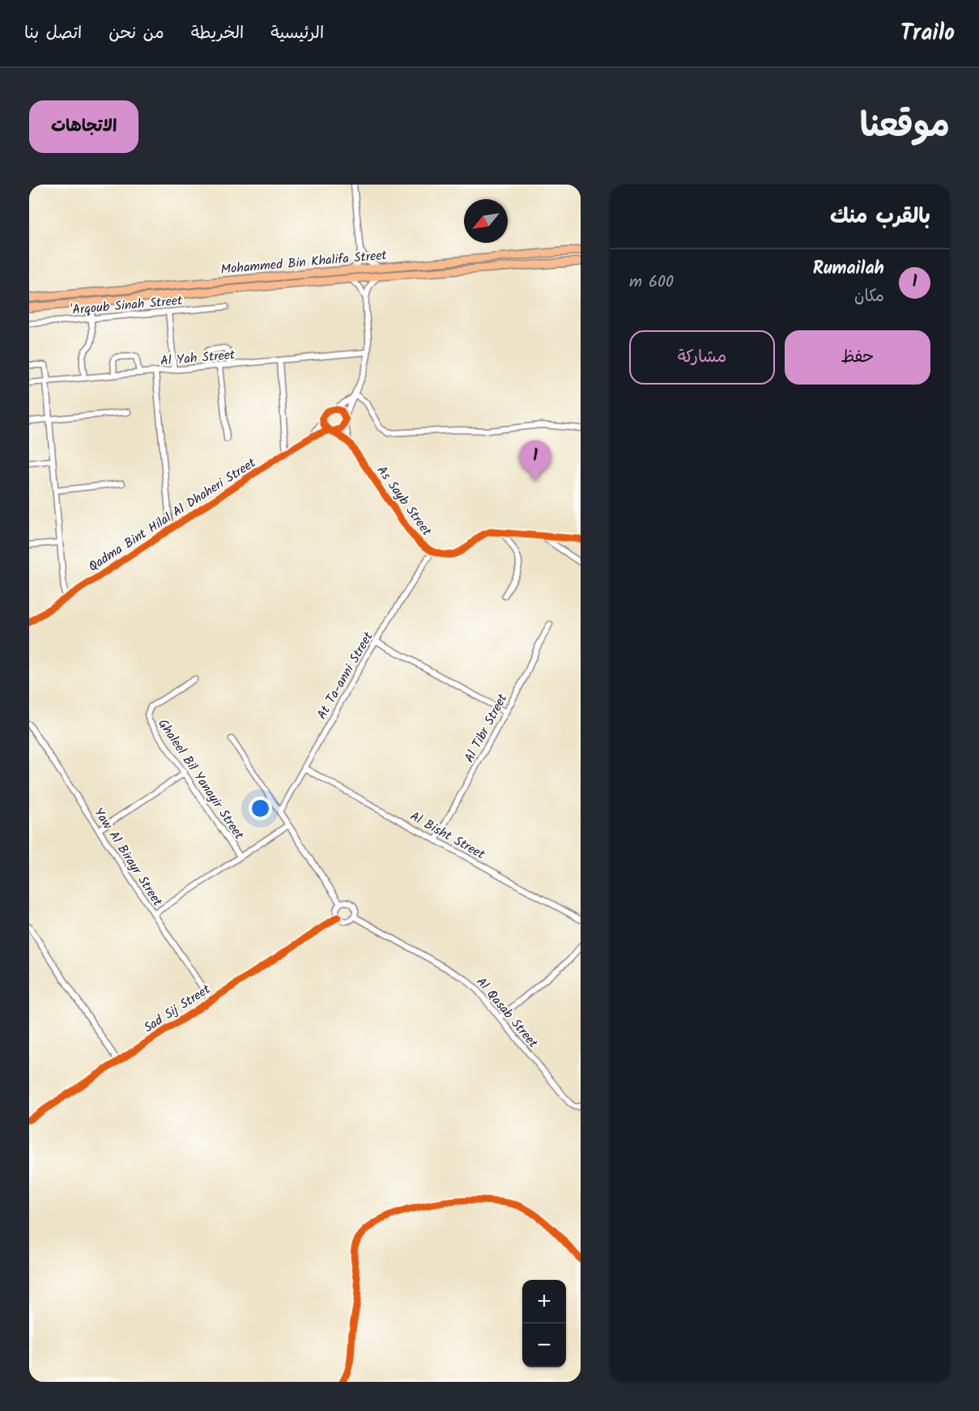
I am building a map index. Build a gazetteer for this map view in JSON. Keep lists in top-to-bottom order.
{
  "streets": {
    "highway": ["Mohammed Bin Khalifa Street"],
    "street": [
      "'Arqoub Sinah Street",
      "Al Yah Street",
      "As Sayb Street",
      "Qadma Bint Hilal Al Dhaheri Street",
      "At Ta-anni Street",
      "Al Tibr Street",
      "Ghaleel Bil Yanayir Street",
      "Al Bisht Street",
      "Yaw Al Birayr Street",
      "Sad Sij Street",
      "Al Qasab Street"
    ]
  },
  "crossings": [
    ["As Sayb Street", "Qadma Bint Hilal Al Dhaheri Street"],
    ["As Sayb Street", "At Ta-anni Street"],
    ["At Ta-anni Street", "Al Bisht Street"],
    ["Al Tibr Street", "Al Bisht Street"],
    ["Yaw Al Birayr Street", "Sad Sij Street"],
    ["Sad Sij Street", "Al Qasab Street"]
  ],
  "north": "bottom left",
  "page": {
    "header": "Trailo",
    "nav": [
      "الرئيسية",
      "الخريطة",
      "من نحن",
      "اتصل بنا"
    ],
    "title": "موقعنا",
    "buttons": [
      "الاتجاهات",
      ["حفظ", "مشاركة"]
    ],
    "heading": "بالقرب منك",
    "list": [
      {
        "mark": "1",
        "name": "Rumailah",
        "note": "مكان",
        "value": "600 m"
      }
    ],
    "pins": "1",
    "map_buttons": ["+", "−"]
  }
}
